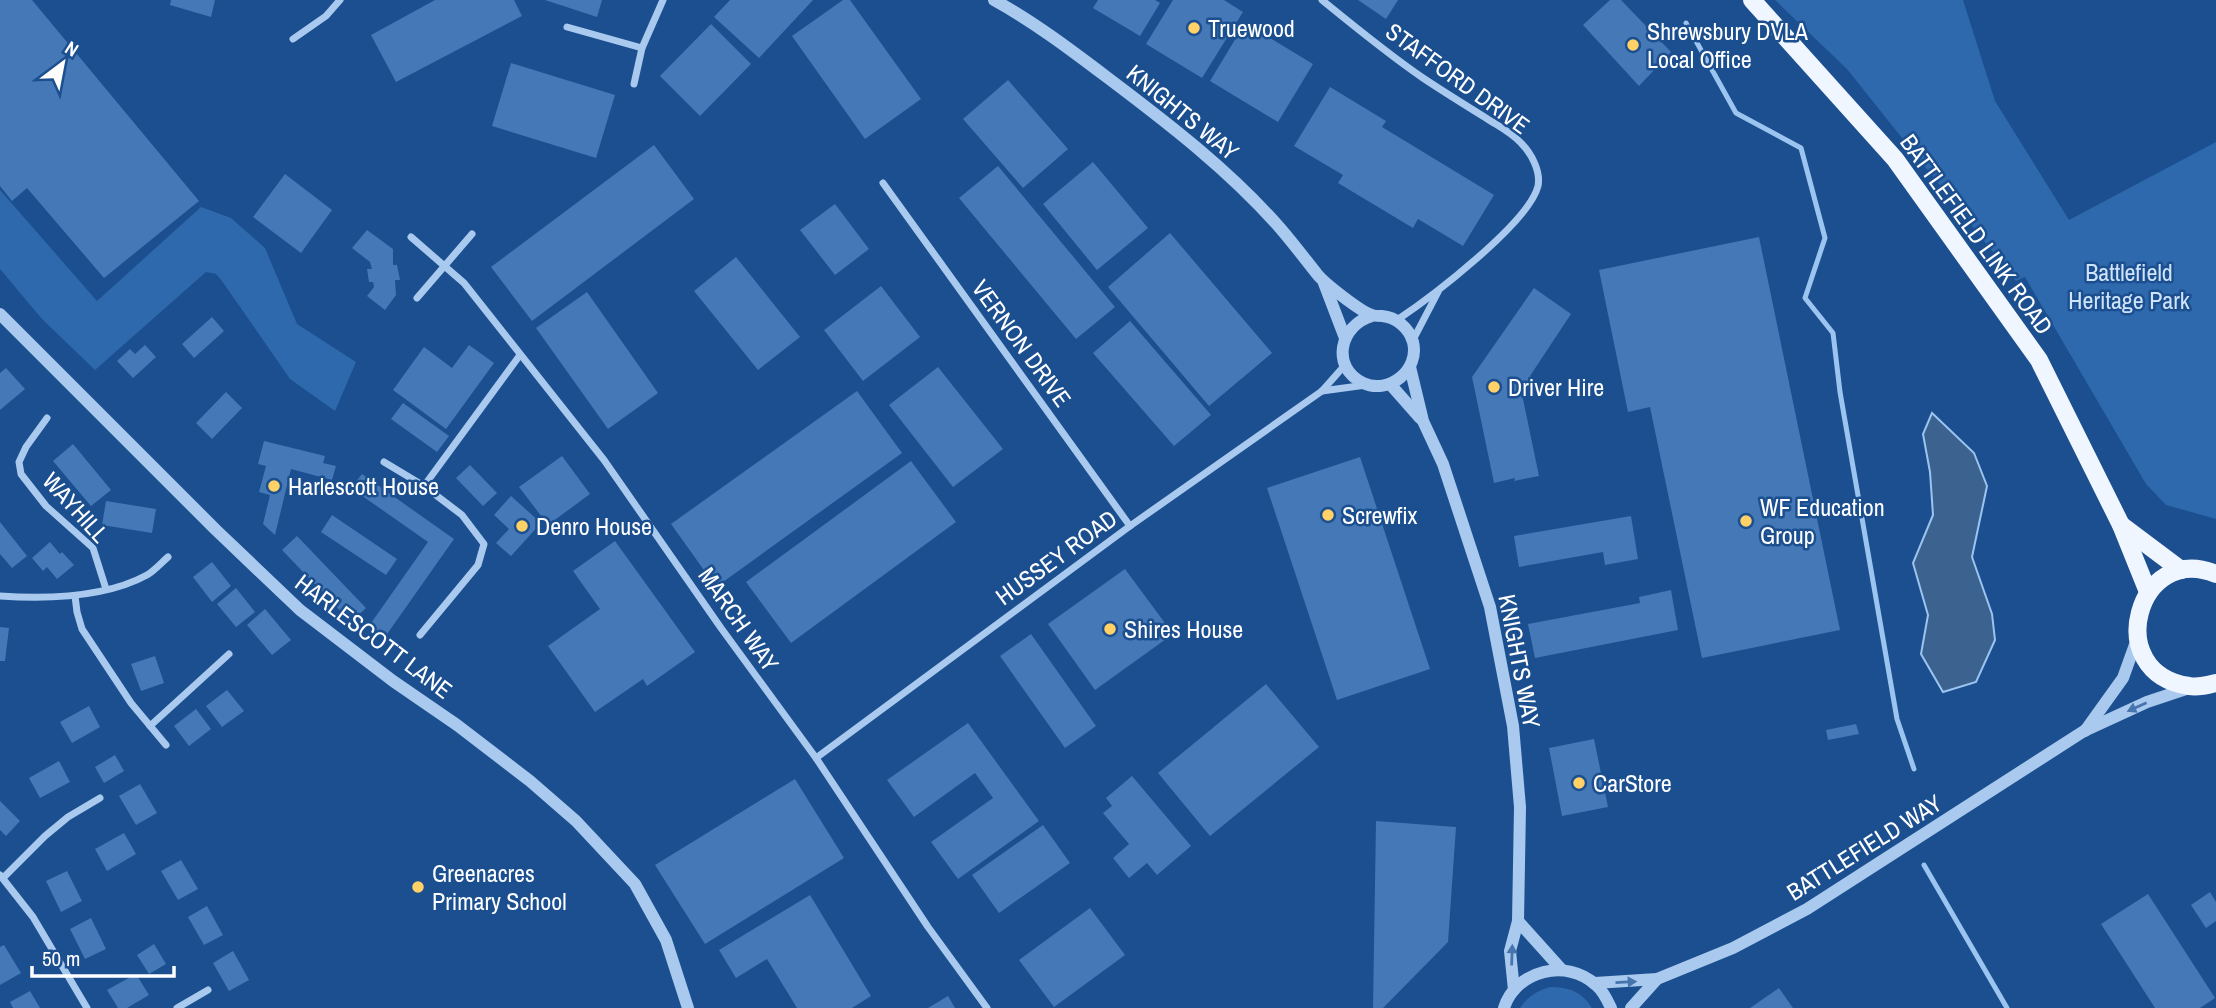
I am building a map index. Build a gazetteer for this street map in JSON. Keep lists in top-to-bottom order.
{
  "streets": {
    "main road": ["BATTLEFIELD LINK ROAD"],
    "street": [
      "STAFFORD DRIVE",
      "KNIGHTS WAY",
      "VERNON DRIVE",
      "WAYHILL",
      "HUSSEY ROAD",
      "MARCH WAY",
      "HARLESCOTT LANE",
      "BATTLEFIELD WAY"
    ]
  },
  "crossings": [
    ["STAFFORD DRIVE", "KNIGHTS WAY"],
    ["STAFFORD DRIVE", "HUSSEY ROAD"],
    ["KNIGHTS WAY", "HUSSEY ROAD"],
    ["VERNON DRIVE", "HUSSEY ROAD"],
    ["HUSSEY ROAD", "MARCH WAY"]
  ],
  "parks": ["Battlefield Heritage Park"],
  "places": [
    "Truewood",
    "Shrewsbury DVLA Local Office",
    "Driver Hire",
    "Harlescott House",
    "Screwfix",
    "WF Education Group",
    "Denro House",
    "Shires House",
    "CarStore",
    "Greenacres Primary School"
  ],
  "scale_bar": "50 m",
  "north": "top right"
}
